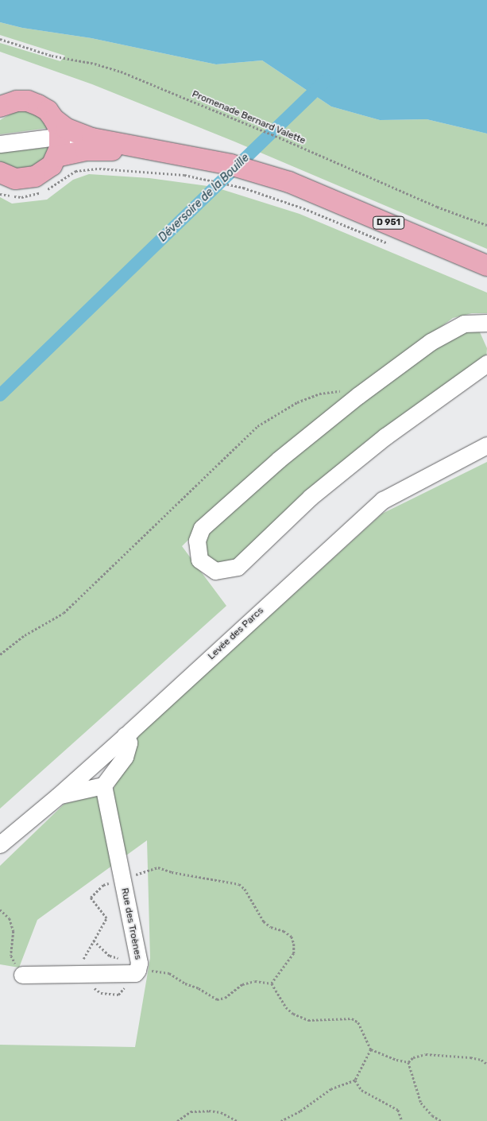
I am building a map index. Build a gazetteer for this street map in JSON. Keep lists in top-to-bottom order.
{
  "streets": {
    "main road": ["D 951"],
    "street": ["Levée des Parcs", "Rue des Troènes"],
    "path": ["Promenade Bernard Valette"]
  },
  "water": ["Déversoire de la Bouille"]
}
